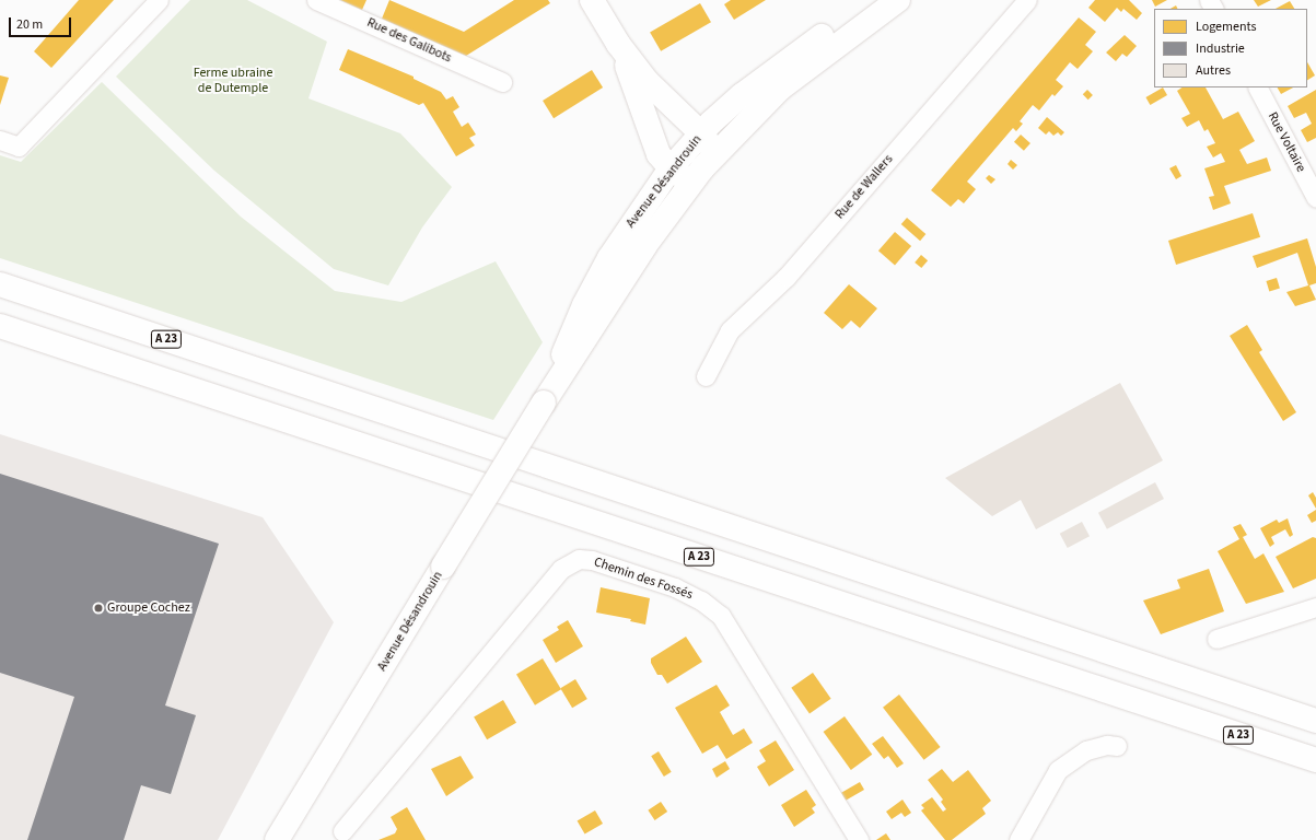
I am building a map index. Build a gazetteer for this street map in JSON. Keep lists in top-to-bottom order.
{
  "streets": {
    "main road": ["Avenue Désandrouin", "A 23"],
    "street": [
      "Rue des Galibots",
      "Rue Voltaire",
      "Rue de Wallers",
      "Chemin des Fossés"
    ]
  },
  "parks": ["Ferme ubraine de Dutemple"],
  "places": ["Groupe Cochez"],
  "legend": ["Logements", "Industrie", "Autres"],
  "scale_bar": "20 m"
}
